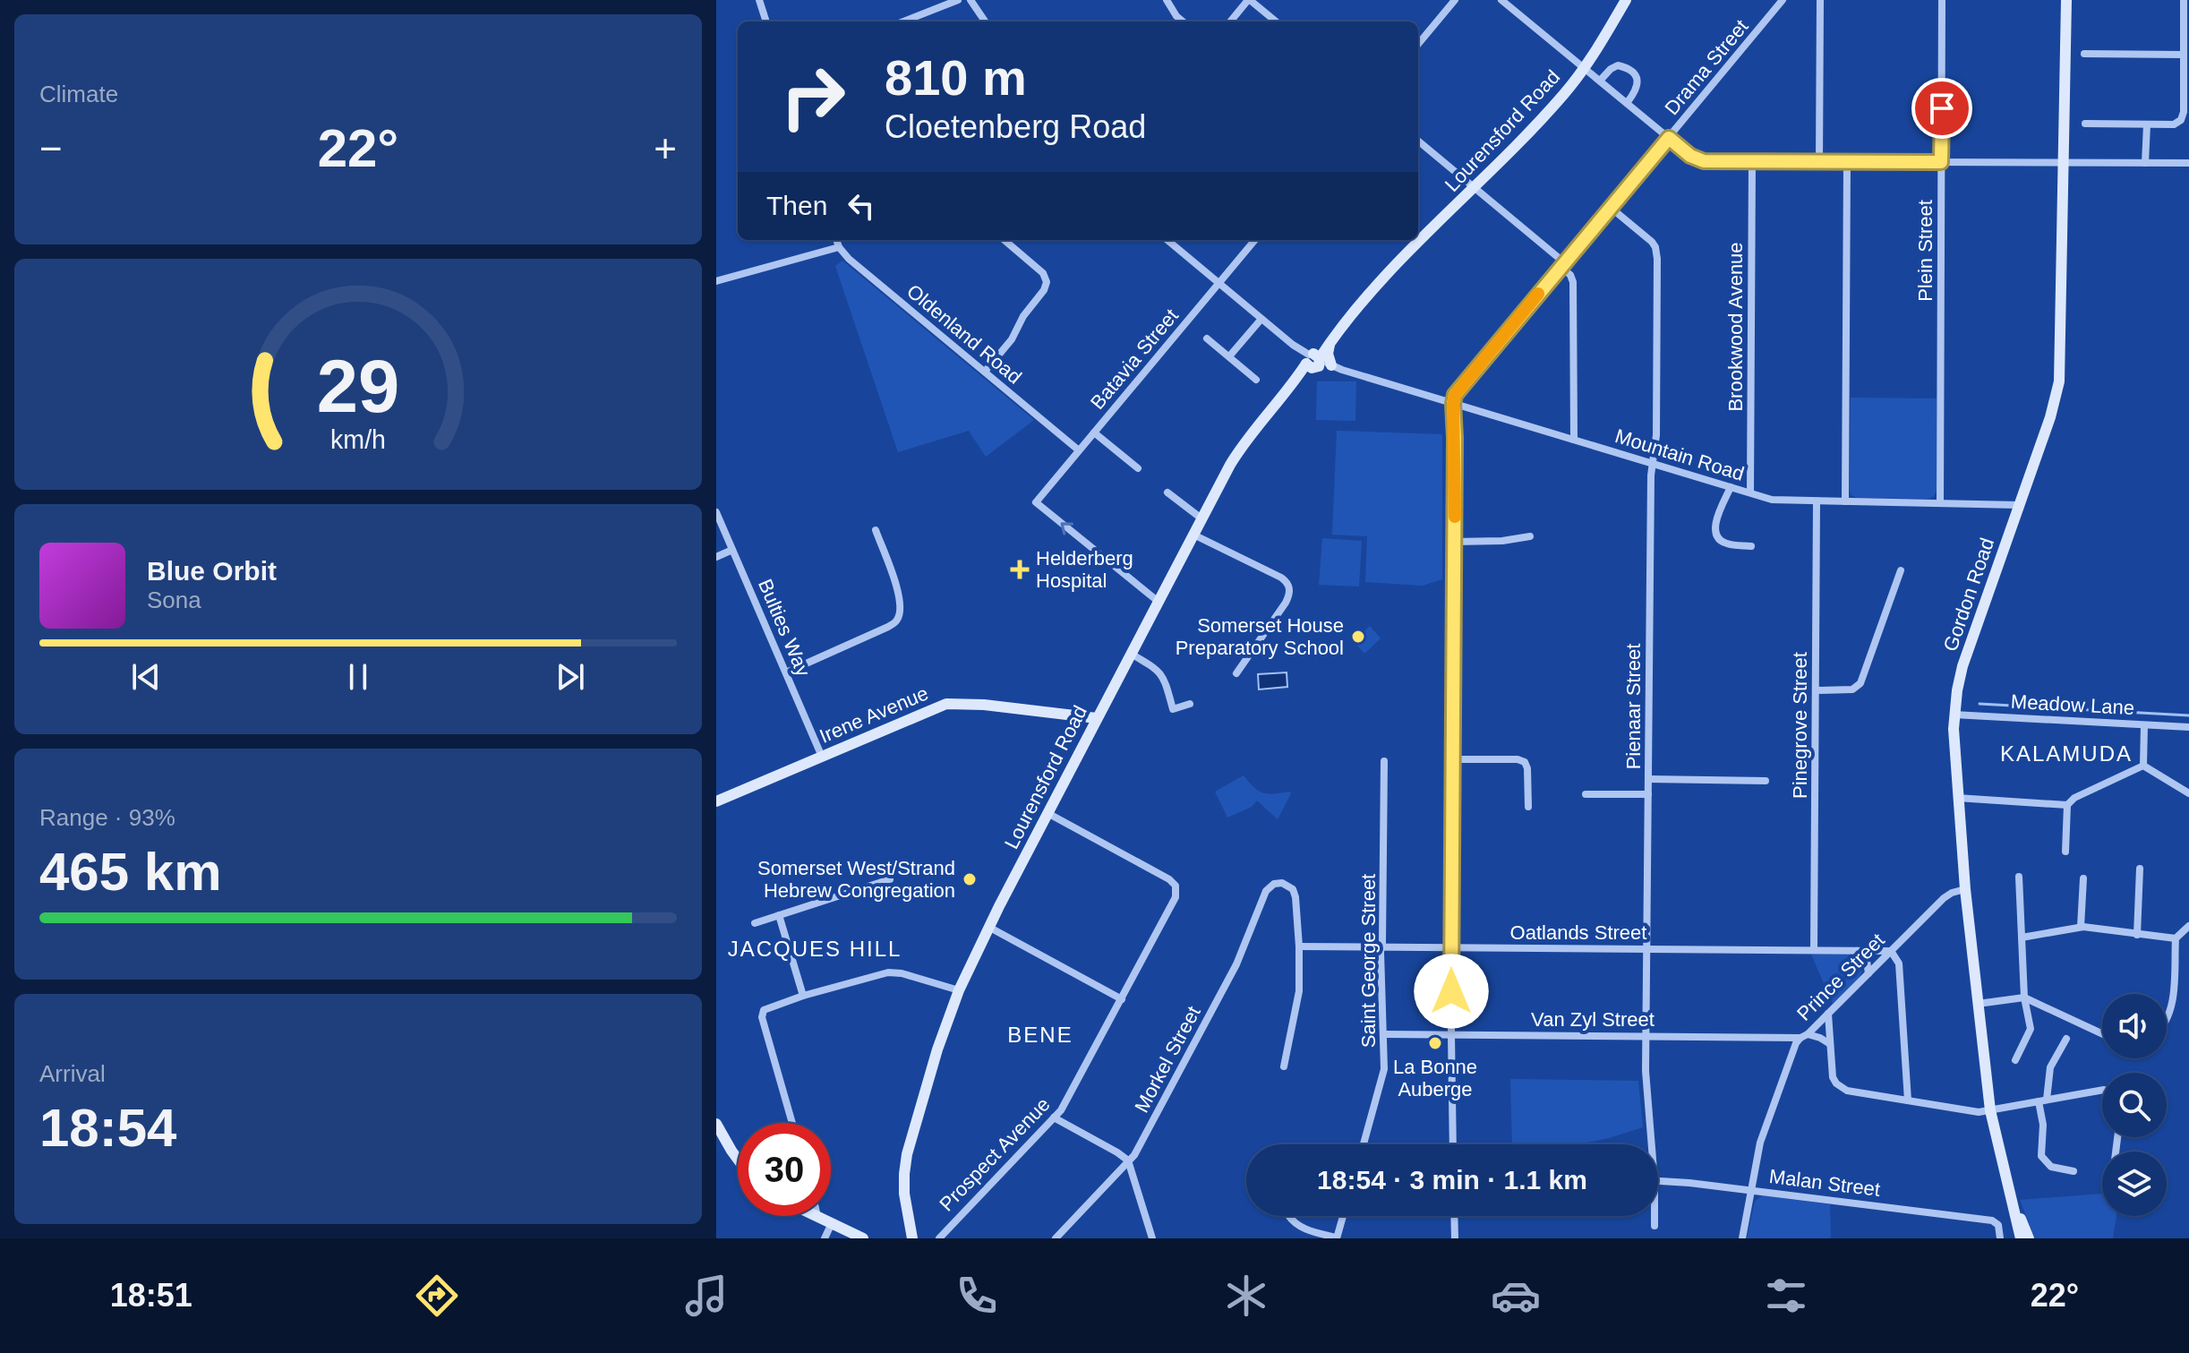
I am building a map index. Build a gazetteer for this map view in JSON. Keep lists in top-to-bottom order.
{
  "streets": {
    "street": [
      "Drama Street",
      "Lourensford Road",
      "Plein Street",
      "Brookwood Avenue",
      "Oldenland Road",
      "Batavia Street",
      "Mountain Road",
      "Gordon Road",
      "Bulties Way",
      "Meadow Lane",
      "Pienaar Street",
      "Irene Avenue",
      "Pinegrove Street",
      "Oatlands Street",
      "Saint George Street",
      "Prince Street",
      "Van Zyl Street",
      "Morkel Street",
      "Prospect Avenue",
      "Malan Street"
    ]
  },
  "crossings": [
    ["Drama Street", "Mountain Road"],
    ["Drama Street", "Pienaar Street"],
    ["Lourensford Road", "Batavia Street"],
    ["Lourensford Road", "Mountain Road"],
    ["Lourensford Road", "Irene Avenue"],
    ["Lourensford Road", "Prospect Avenue"],
    ["Plein Street", "Mountain Road"],
    ["Brookwood Avenue", "Mountain Road"],
    ["Oldenland Road", "Batavia Street"],
    ["Mountain Road", "Gordon Road"],
    ["Mountain Road", "Pienaar Street"],
    ["Mountain Road", "Pinegrove Street"],
    ["Gordon Road", "Meadow Lane"],
    ["Gordon Road", "Prince Street"],
    ["Bulties Way", "Irene Avenue"],
    ["Pienaar Street", "Oatlands Street"],
    ["Pienaar Street", "Van Zyl Street"],
    ["Pinegrove Street", "Oatlands Street"],
    ["Oatlands Street", "Saint George Street"],
    ["Oatlands Street", "Prince Street"],
    ["Oatlands Street", "Morkel Street"],
    ["Saint George Street", "Van Zyl Street"],
    ["Prince Street", "Van Zyl Street"],
    ["Prince Street", "Malan Street"]
  ],
  "districts": ["KALAMUDA", "JACQUES HILL", "BENE"],
  "places": {
    "health": ["Helderberg Hospital"],
    "other": ["Somerset House Preparatory School", "Somerset West/Strand Hebrew Congregation", "La Bonne Auberge"]
  },
  "page": {
    "tile": [
      "Climate",
      ["Range · 93%", "465 km"],
      ["Arrival", "18:54"]
    ],
    "turn": ["810 m", "Cloetenberg Road"],
    "heat": ["−", "22°", "+"],
    "then": "Then",
    "song": ["Blue Orbit", "Sona"],
    "limit": "30",
    "trip": "18:54 · 3 min · 1.1 km",
    "tabs": ["18:51", "22°"],
    "gauge": ["29", "km/h"]
  }
}
